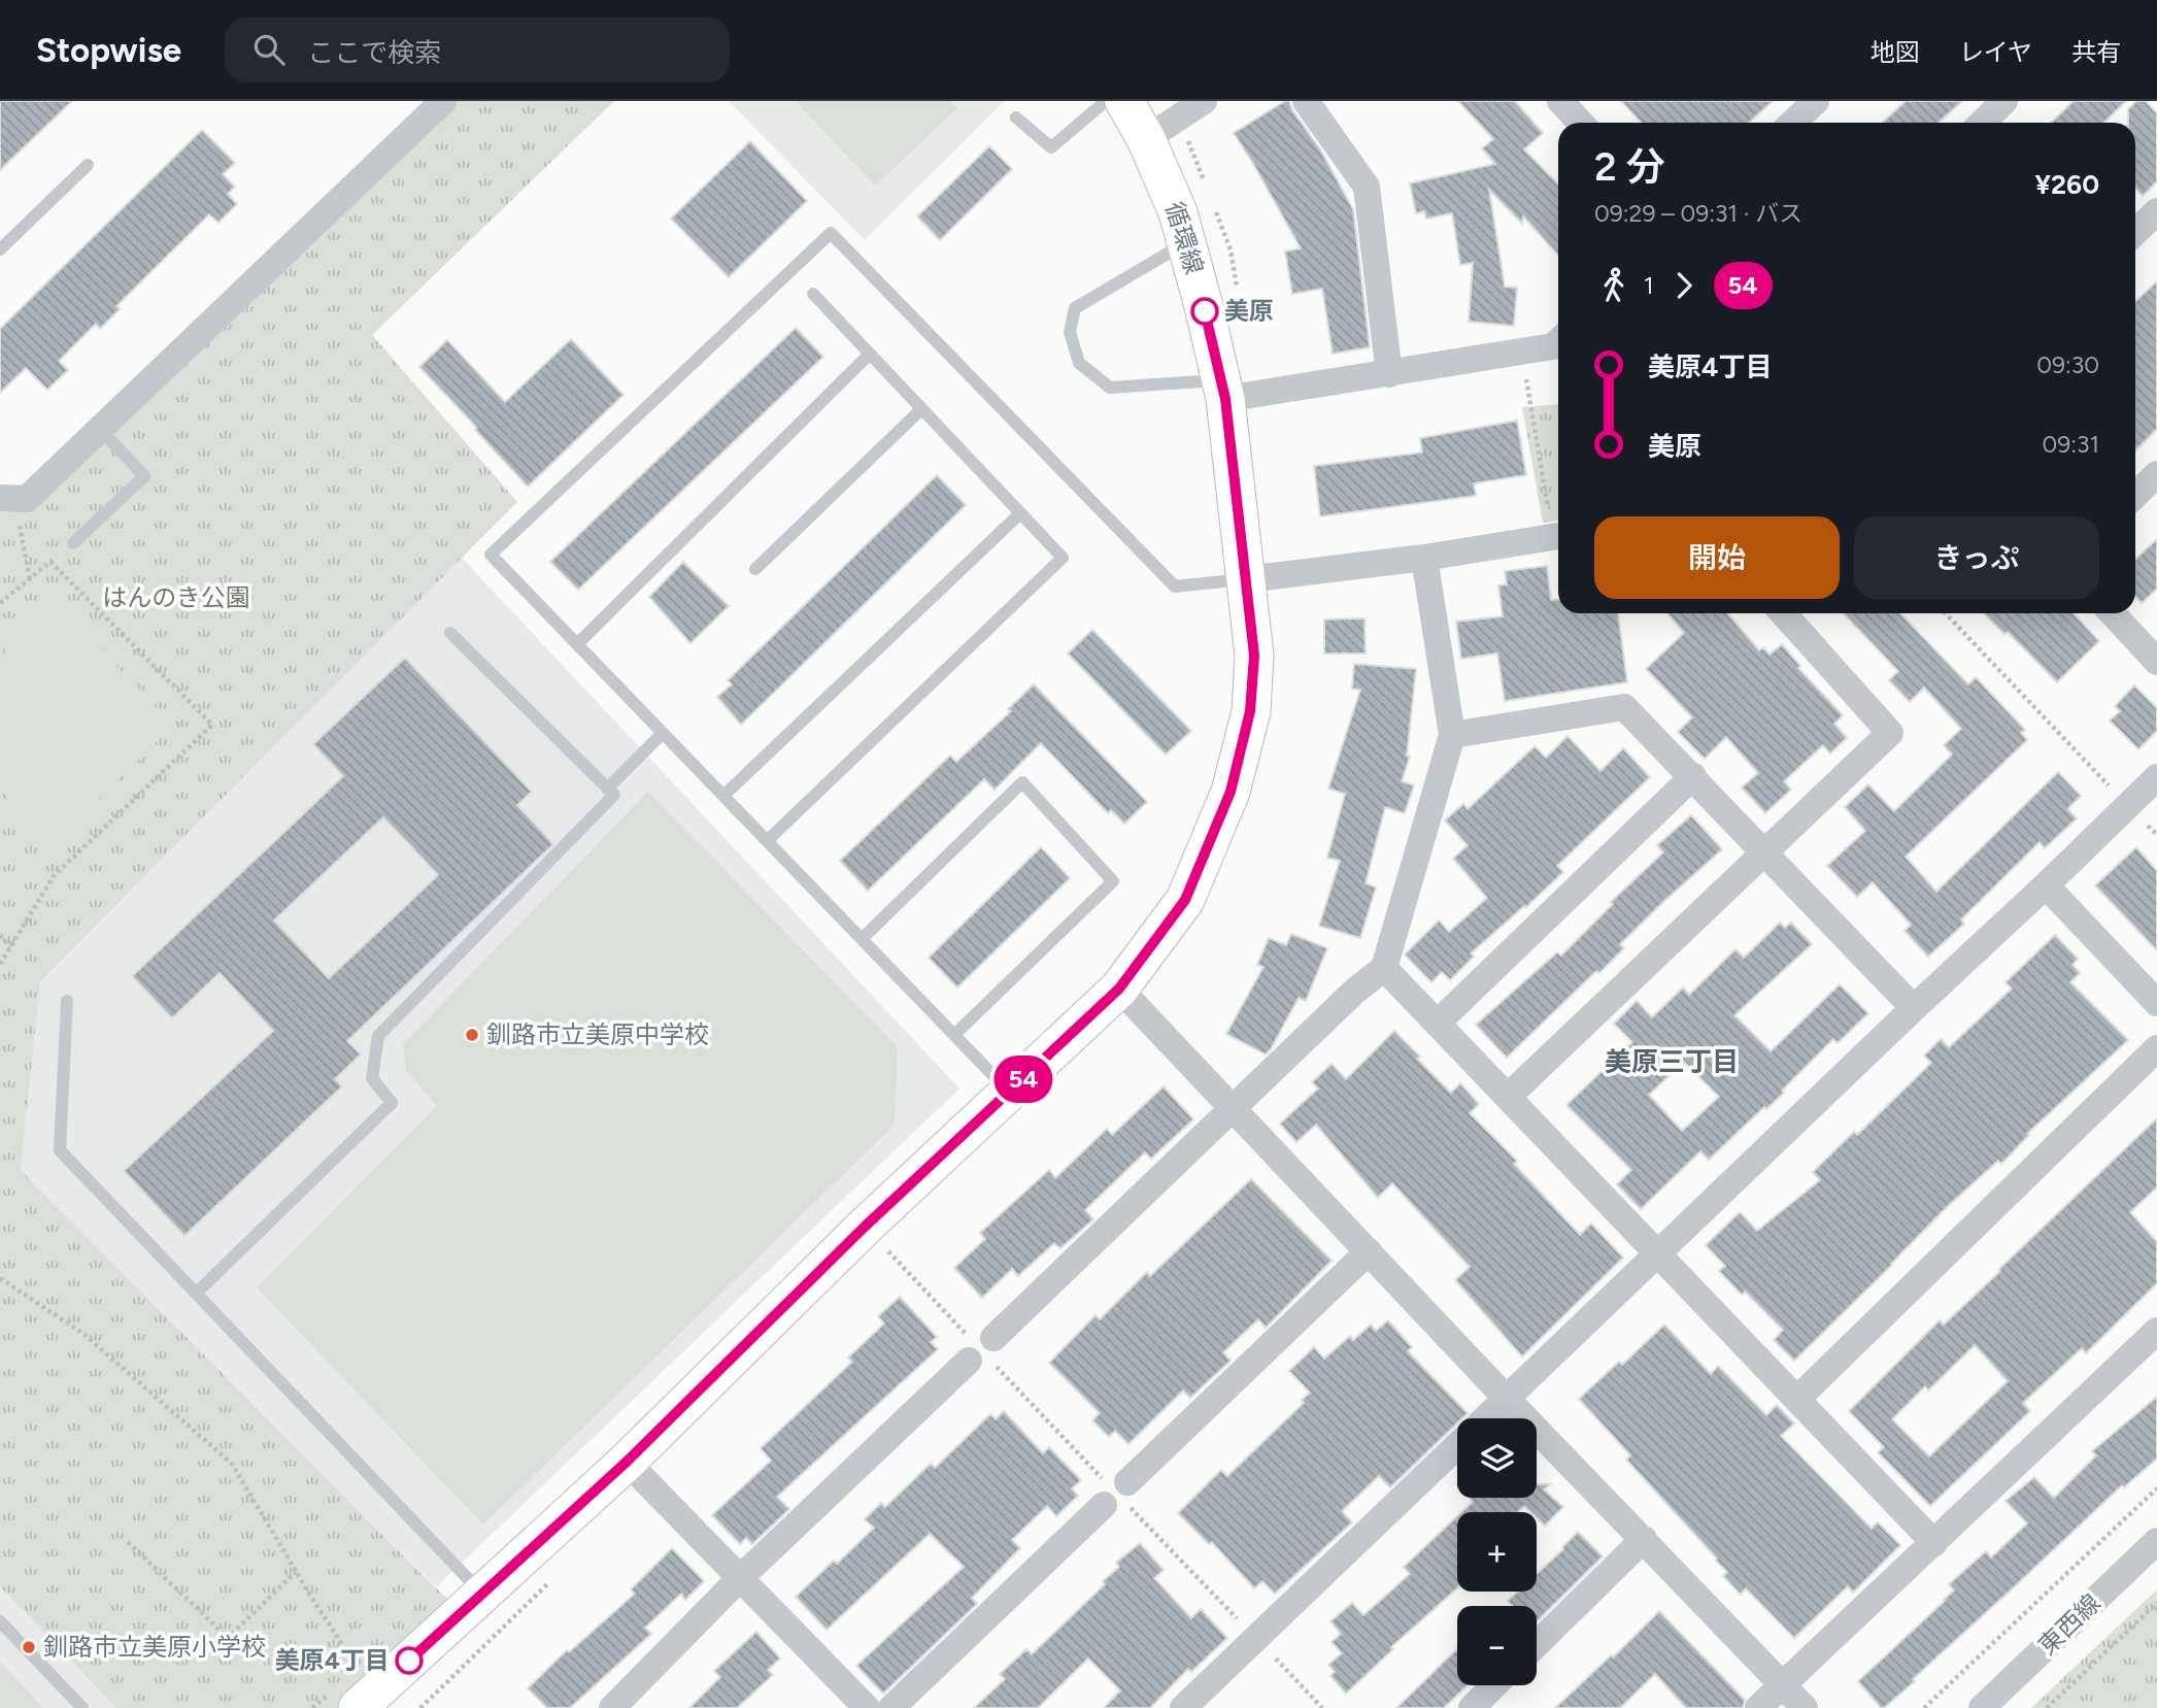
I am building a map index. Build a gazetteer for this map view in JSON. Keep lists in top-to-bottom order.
{
  "streets": {
    "street": ["循環線", "東西線"]
  },
  "districts": ["美原三丁目"],
  "parks": ["はんのき公園"],
  "places": [
    "美原",
    "釧路市立美原中学校",
    "釧路市立美原小学校",
    "美原4丁目"
  ],
  "lines": ["bus line 54"],
  "page": {
    "header": "Stopwise",
    "search": "ここで検索",
    "nav": ["地図", "レイヤ", "共有"],
    "on_map": "54",
    "heading": ["2 分", "09:29 – 09:31 · バス", "¥260"],
    "legs": ["1", "54"],
    "list": [
      {
        "name": "美原4丁目",
        "value": "09:30"
      },
      {
        "name": "美原",
        "value": "09:31"
      }
    ],
    "buttons": ["開始", "きっぷ"],
    "map_buttons": ["+", "−"]
  }
}
